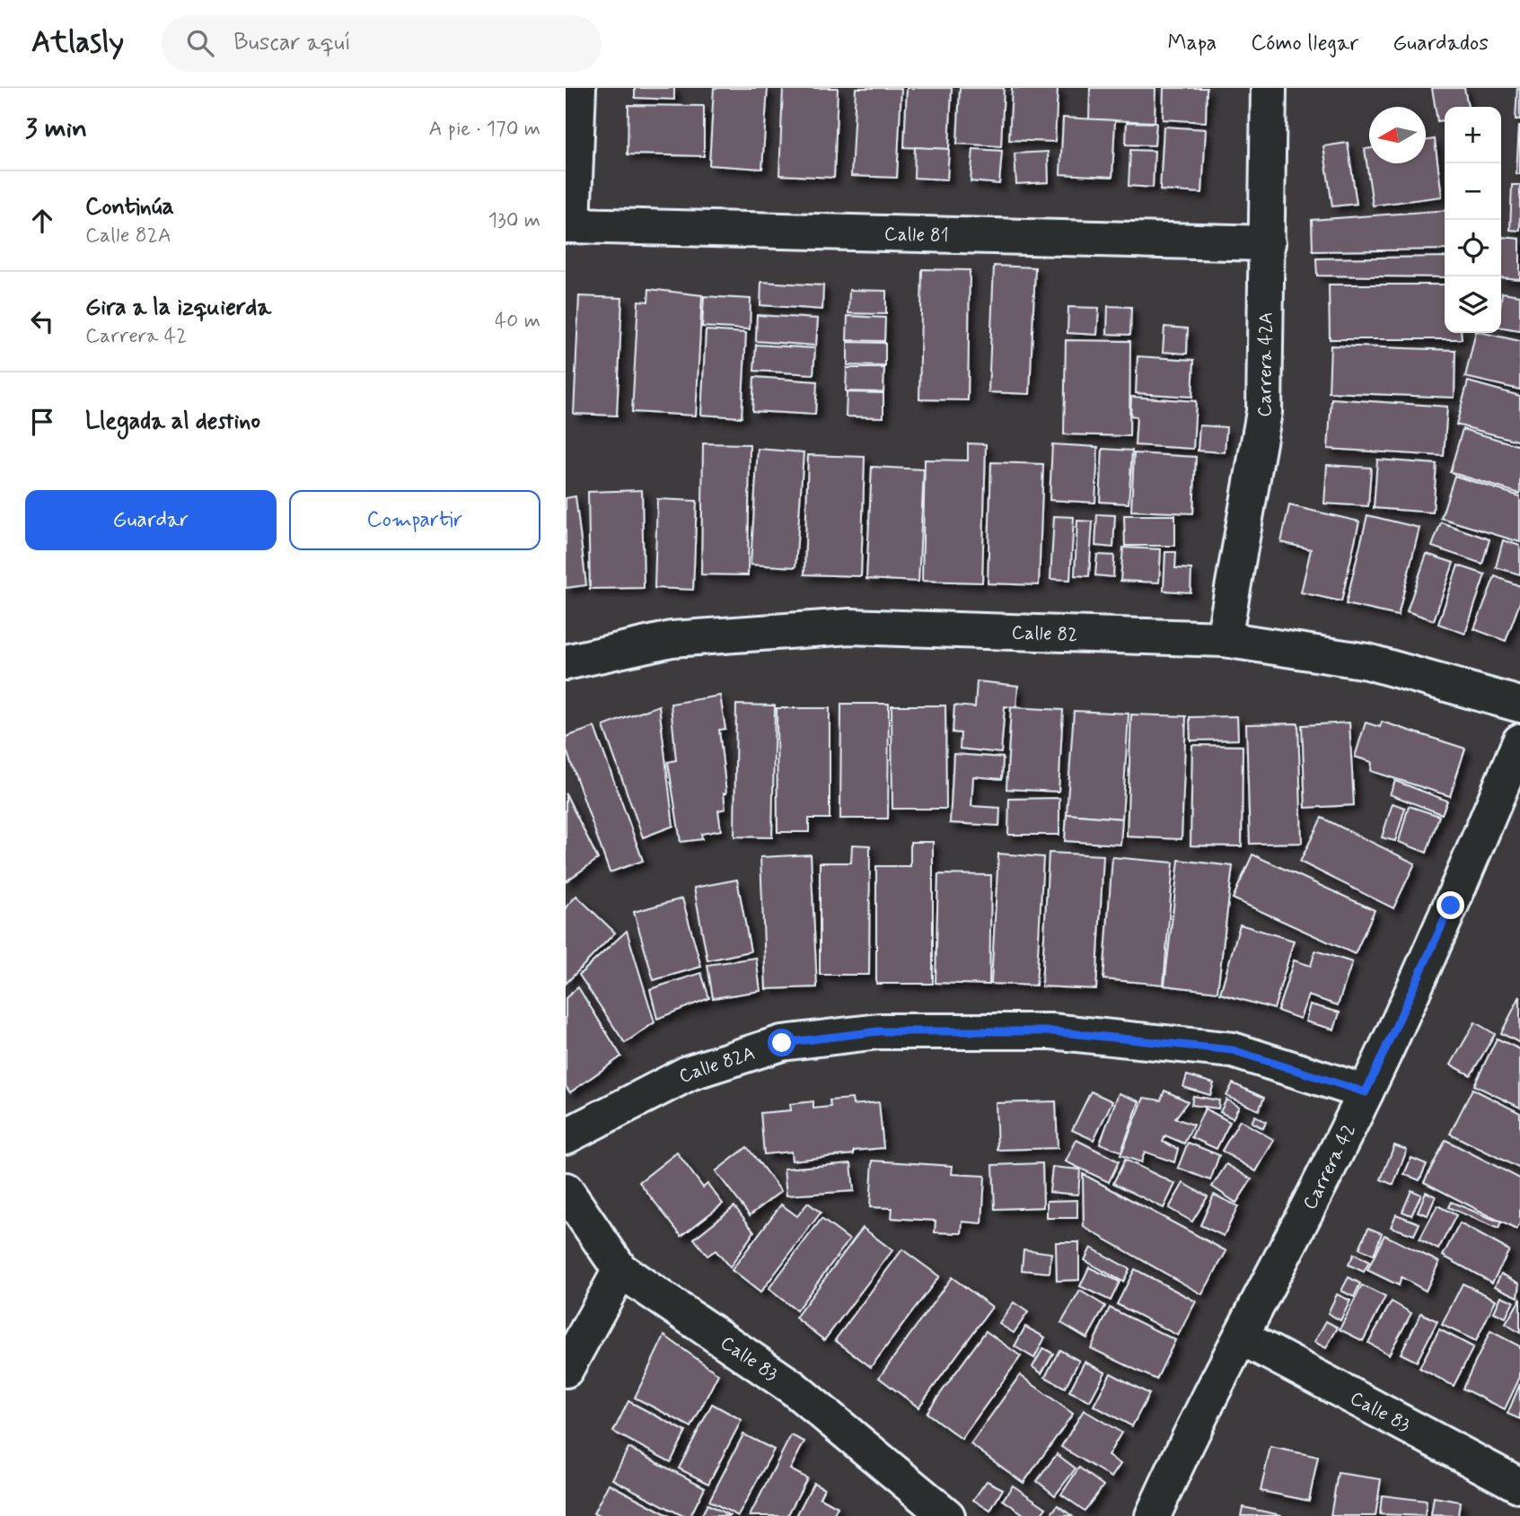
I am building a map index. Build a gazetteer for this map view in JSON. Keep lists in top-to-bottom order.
{
  "streets": {
    "street": [
      "Calle 81",
      "Carrera 42A",
      "Calle 82",
      "Calle 82A",
      "Carrera 42",
      "Calle 83"
    ]
  },
  "crossings": [
    ["Calle 81", "Carrera 42A"],
    ["Carrera 42A", "Calle 82"],
    ["Calle 82A", "Carrera 42"],
    ["Carrera 42", "Calle 83"]
  ],
  "north": "left",
  "page": {
    "header": "Atlasly",
    "search": "Buscar aquí",
    "nav": ["Mapa", "Cómo llegar", "Guardados"],
    "heading": ["3 min", "A pie · 170 m"],
    "map_buttons": ["+", "−"],
    "list": [
      ["Continúa", "Calle 82A", "130 m"],
      ["Gira a la izquierda", "Carrera 42", "40 m"],
      "Llegada al destino"
    ],
    "buttons": ["Guardar", "Compartir"]
  }
}
